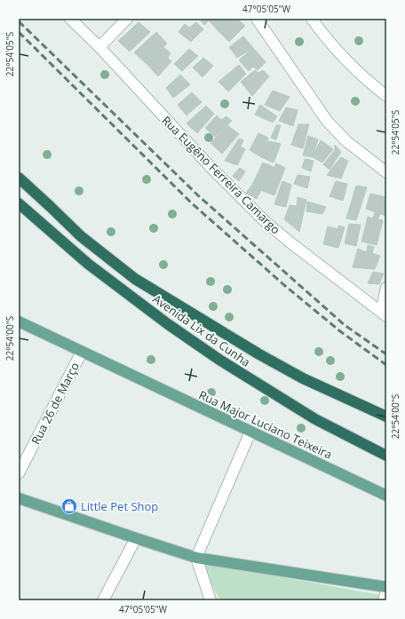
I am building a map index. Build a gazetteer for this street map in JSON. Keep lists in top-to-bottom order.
{
  "streets": {
    "highway": ["Avenida Lix da Cunha"],
    "main road": ["Rua Major Luciano Teixeira"],
    "street": ["Rua Eugêno Ferreira Camargo", "Rua 26 de Março"]
  },
  "crossings": [
    ["Rua 26 de Março", "Rua Major Luciano Teixeira"]
  ],
  "places": {
    "shop": ["Little Pet Shop"]
  },
  "coordinates": ["47°05'05\"W", "22°54'05\"S", "22°54'00\"S"]
}
